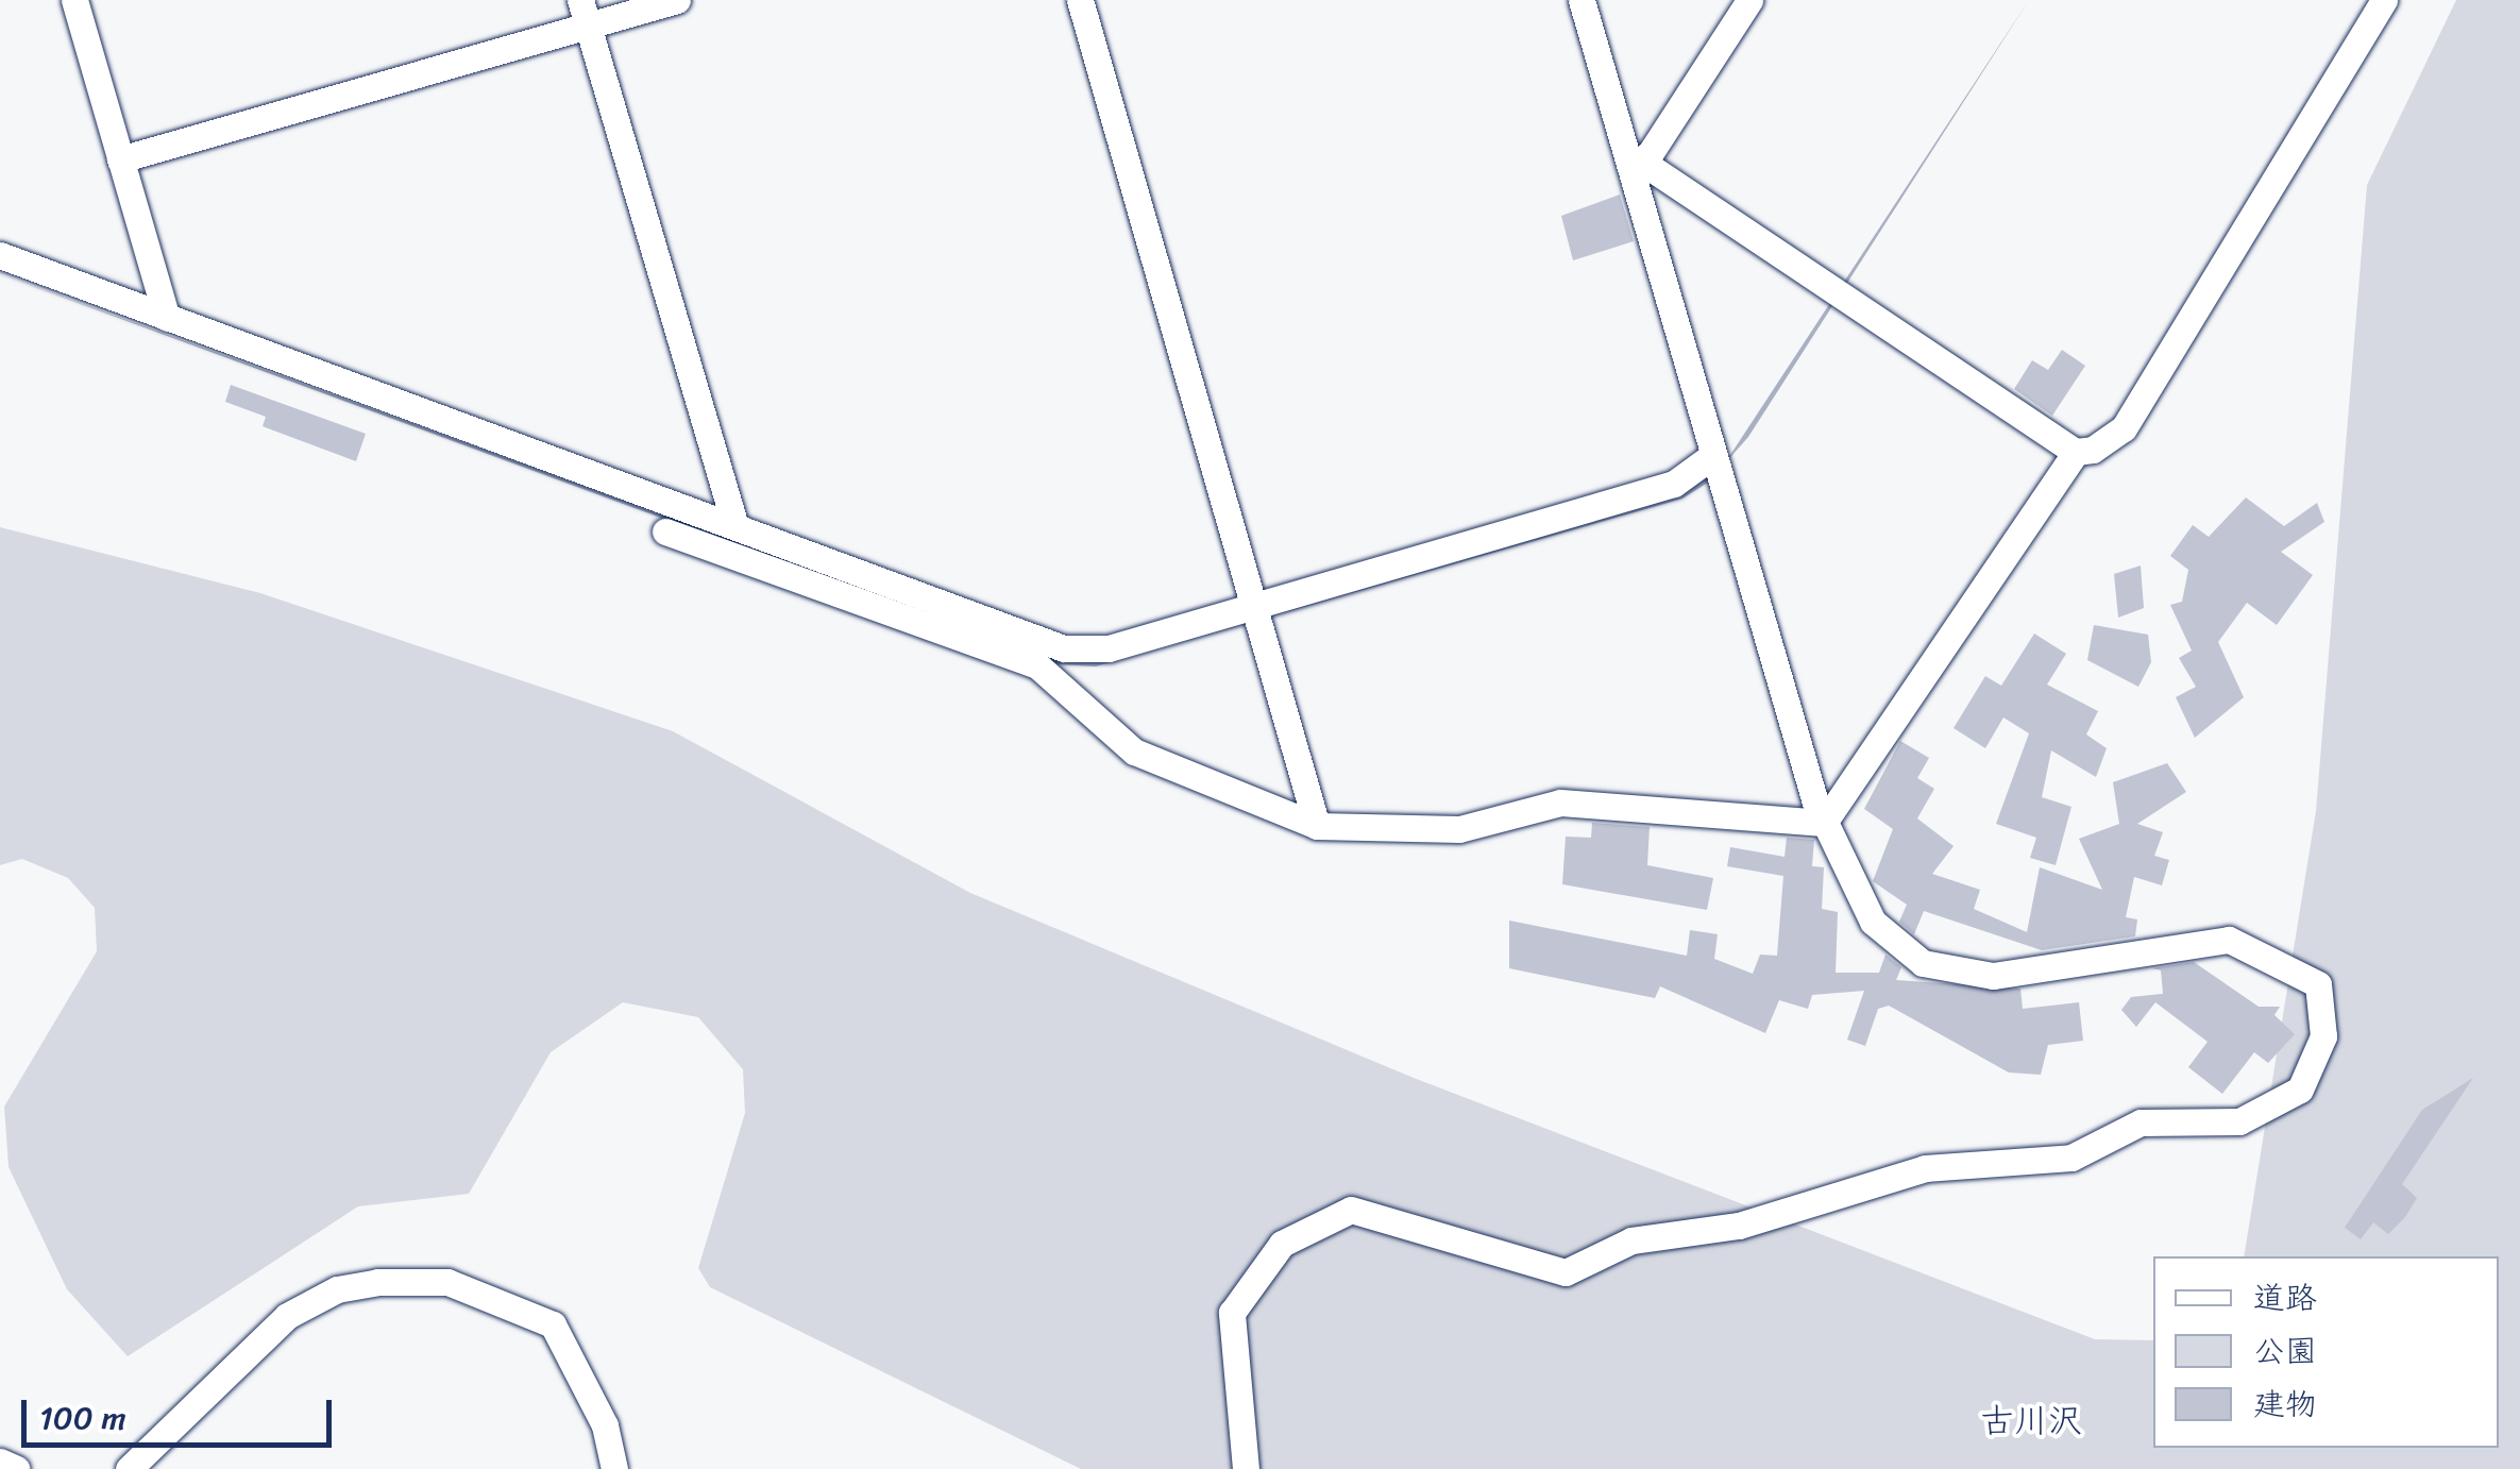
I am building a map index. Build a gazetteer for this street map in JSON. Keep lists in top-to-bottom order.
{
  "districts": ["古川沢"],
  "legend": ["道路", "公園", "建物"],
  "scale_bar": "100 m"
}
